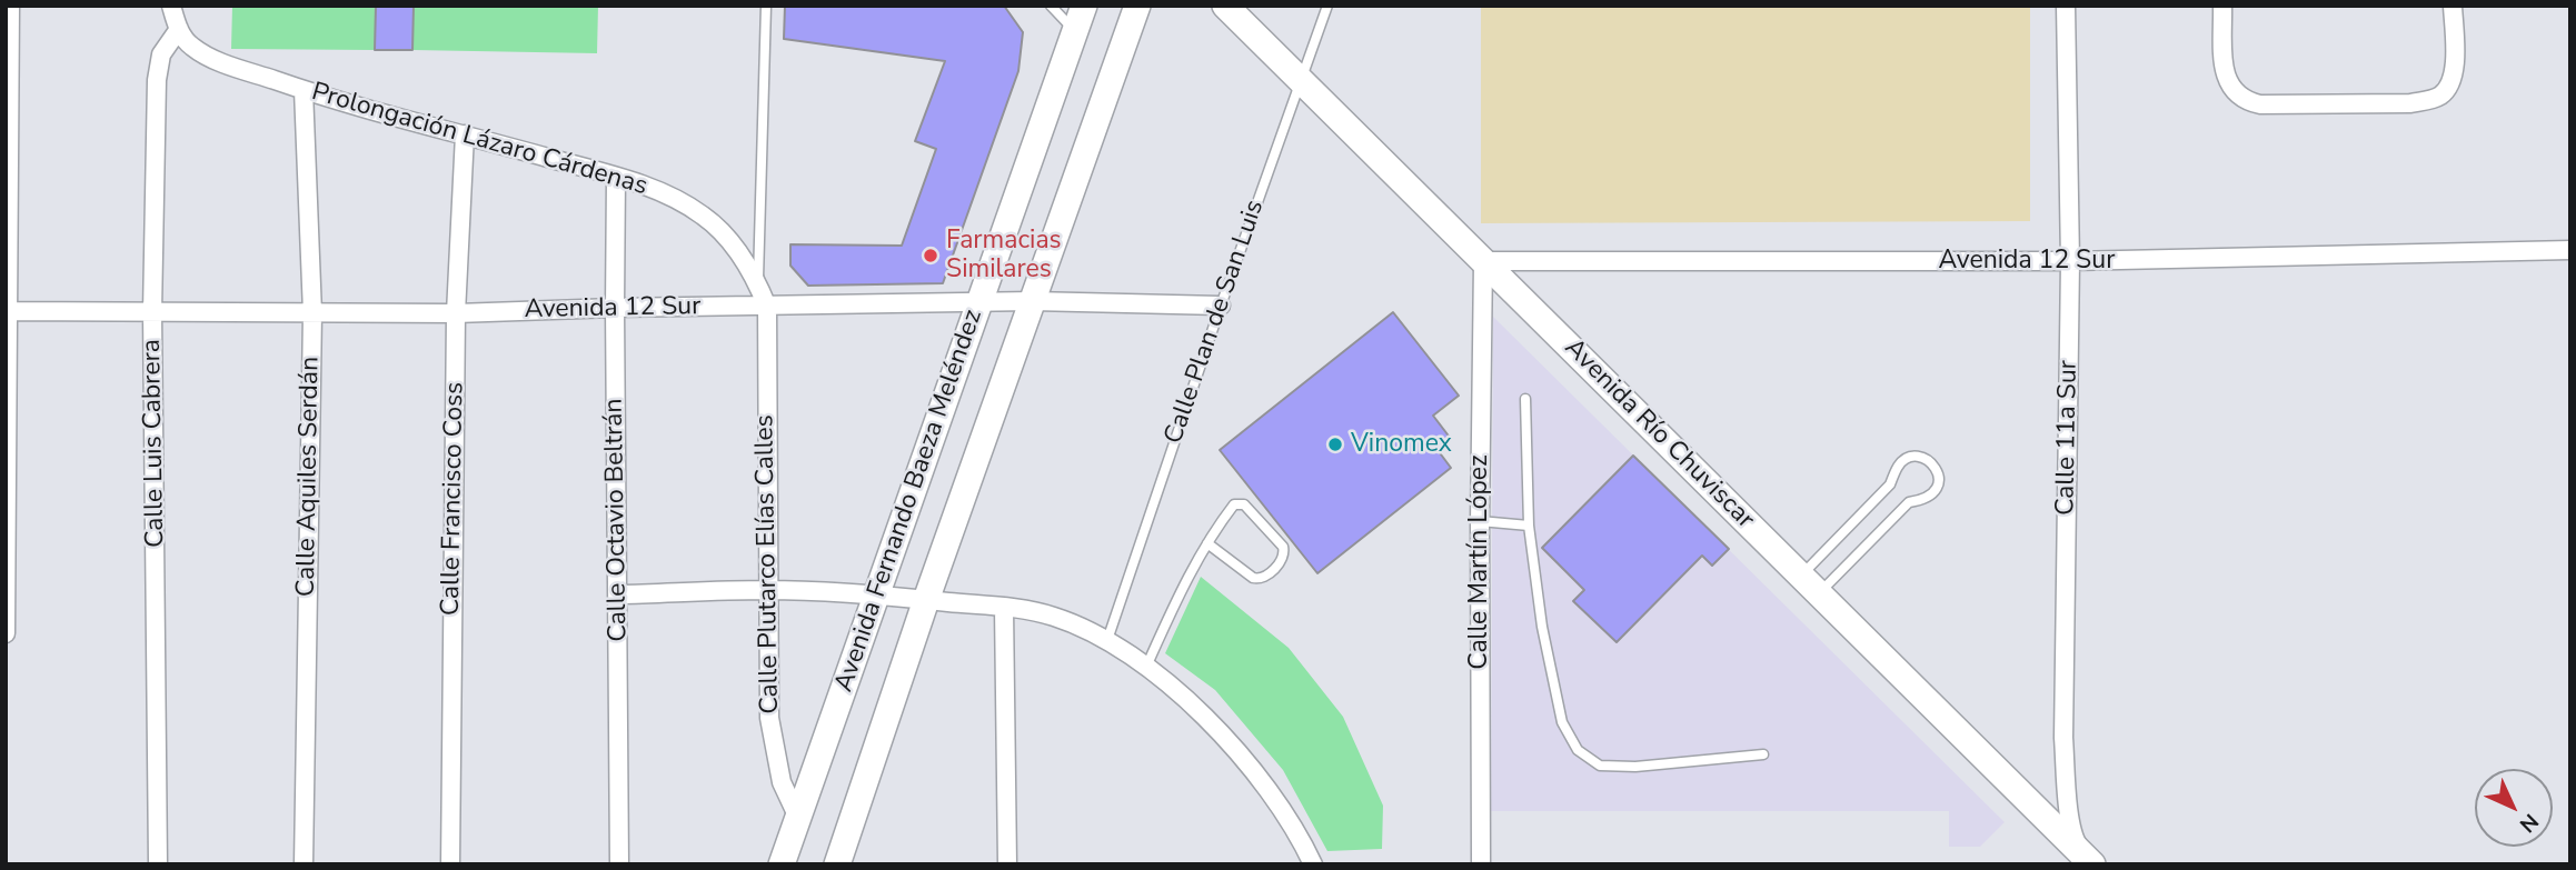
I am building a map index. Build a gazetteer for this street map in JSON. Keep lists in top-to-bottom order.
{
  "streets": {
    "main road": ["Avenida Río Chuviscar", "Avenida Fernando Baeza Meléndez"],
    "street": [
      "Prolongación Lázaro Cárdenas",
      "Avenida 12 Sur",
      "Calle 11a Sur",
      "Calle Luis Cabrera",
      "Calle Aquiles Serdán",
      "Calle Francisco Coss",
      "Calle Octavio Beltrán",
      "Calle Martín López",
      "Calle Plutarco Elías Calles"
    ],
    "lane": ["Calle Plan de San Luis"]
  },
  "crossings": [
    ["Prolongación Lázaro Cárdenas", "Avenida 12 Sur"],
    ["Prolongación Lázaro Cárdenas", "Calle Luis Cabrera"],
    ["Prolongación Lázaro Cárdenas", "Calle Aquiles Serdán"],
    ["Prolongación Lázaro Cárdenas", "Calle Francisco Coss"],
    ["Prolongación Lázaro Cárdenas", "Calle Octavio Beltrán"],
    ["Prolongación Lázaro Cárdenas", "Calle Plutarco Elías Calles"],
    ["Avenida 12 Sur", "Calle Plan de San Luis"],
    ["Avenida 12 Sur", "Avenida Río Chuviscar"],
    ["Avenida 12 Sur", "Calle 11a Sur"],
    ["Avenida 12 Sur", "Calle Luis Cabrera"],
    ["Avenida 12 Sur", "Calle Aquiles Serdán"],
    ["Avenida 12 Sur", "Calle Francisco Coss"],
    ["Avenida 12 Sur", "Avenida Fernando Baeza Meléndez"],
    ["Avenida 12 Sur", "Calle Octavio Beltrán"],
    ["Avenida 12 Sur", "Calle Martín López"],
    ["Avenida 12 Sur", "Calle Plutarco Elías Calles"],
    ["Calle Plan de San Luis", "Avenida Río Chuviscar"],
    ["Avenida Río Chuviscar", "Calle 11a Sur"],
    ["Avenida Río Chuviscar", "Calle Martín López"],
    ["Avenida Fernando Baeza Meléndez", "Calle Plutarco Elías Calles"]
  ],
  "places": ["Farmacias Similares", "Vinomex"],
  "north": "bottom right"
}
